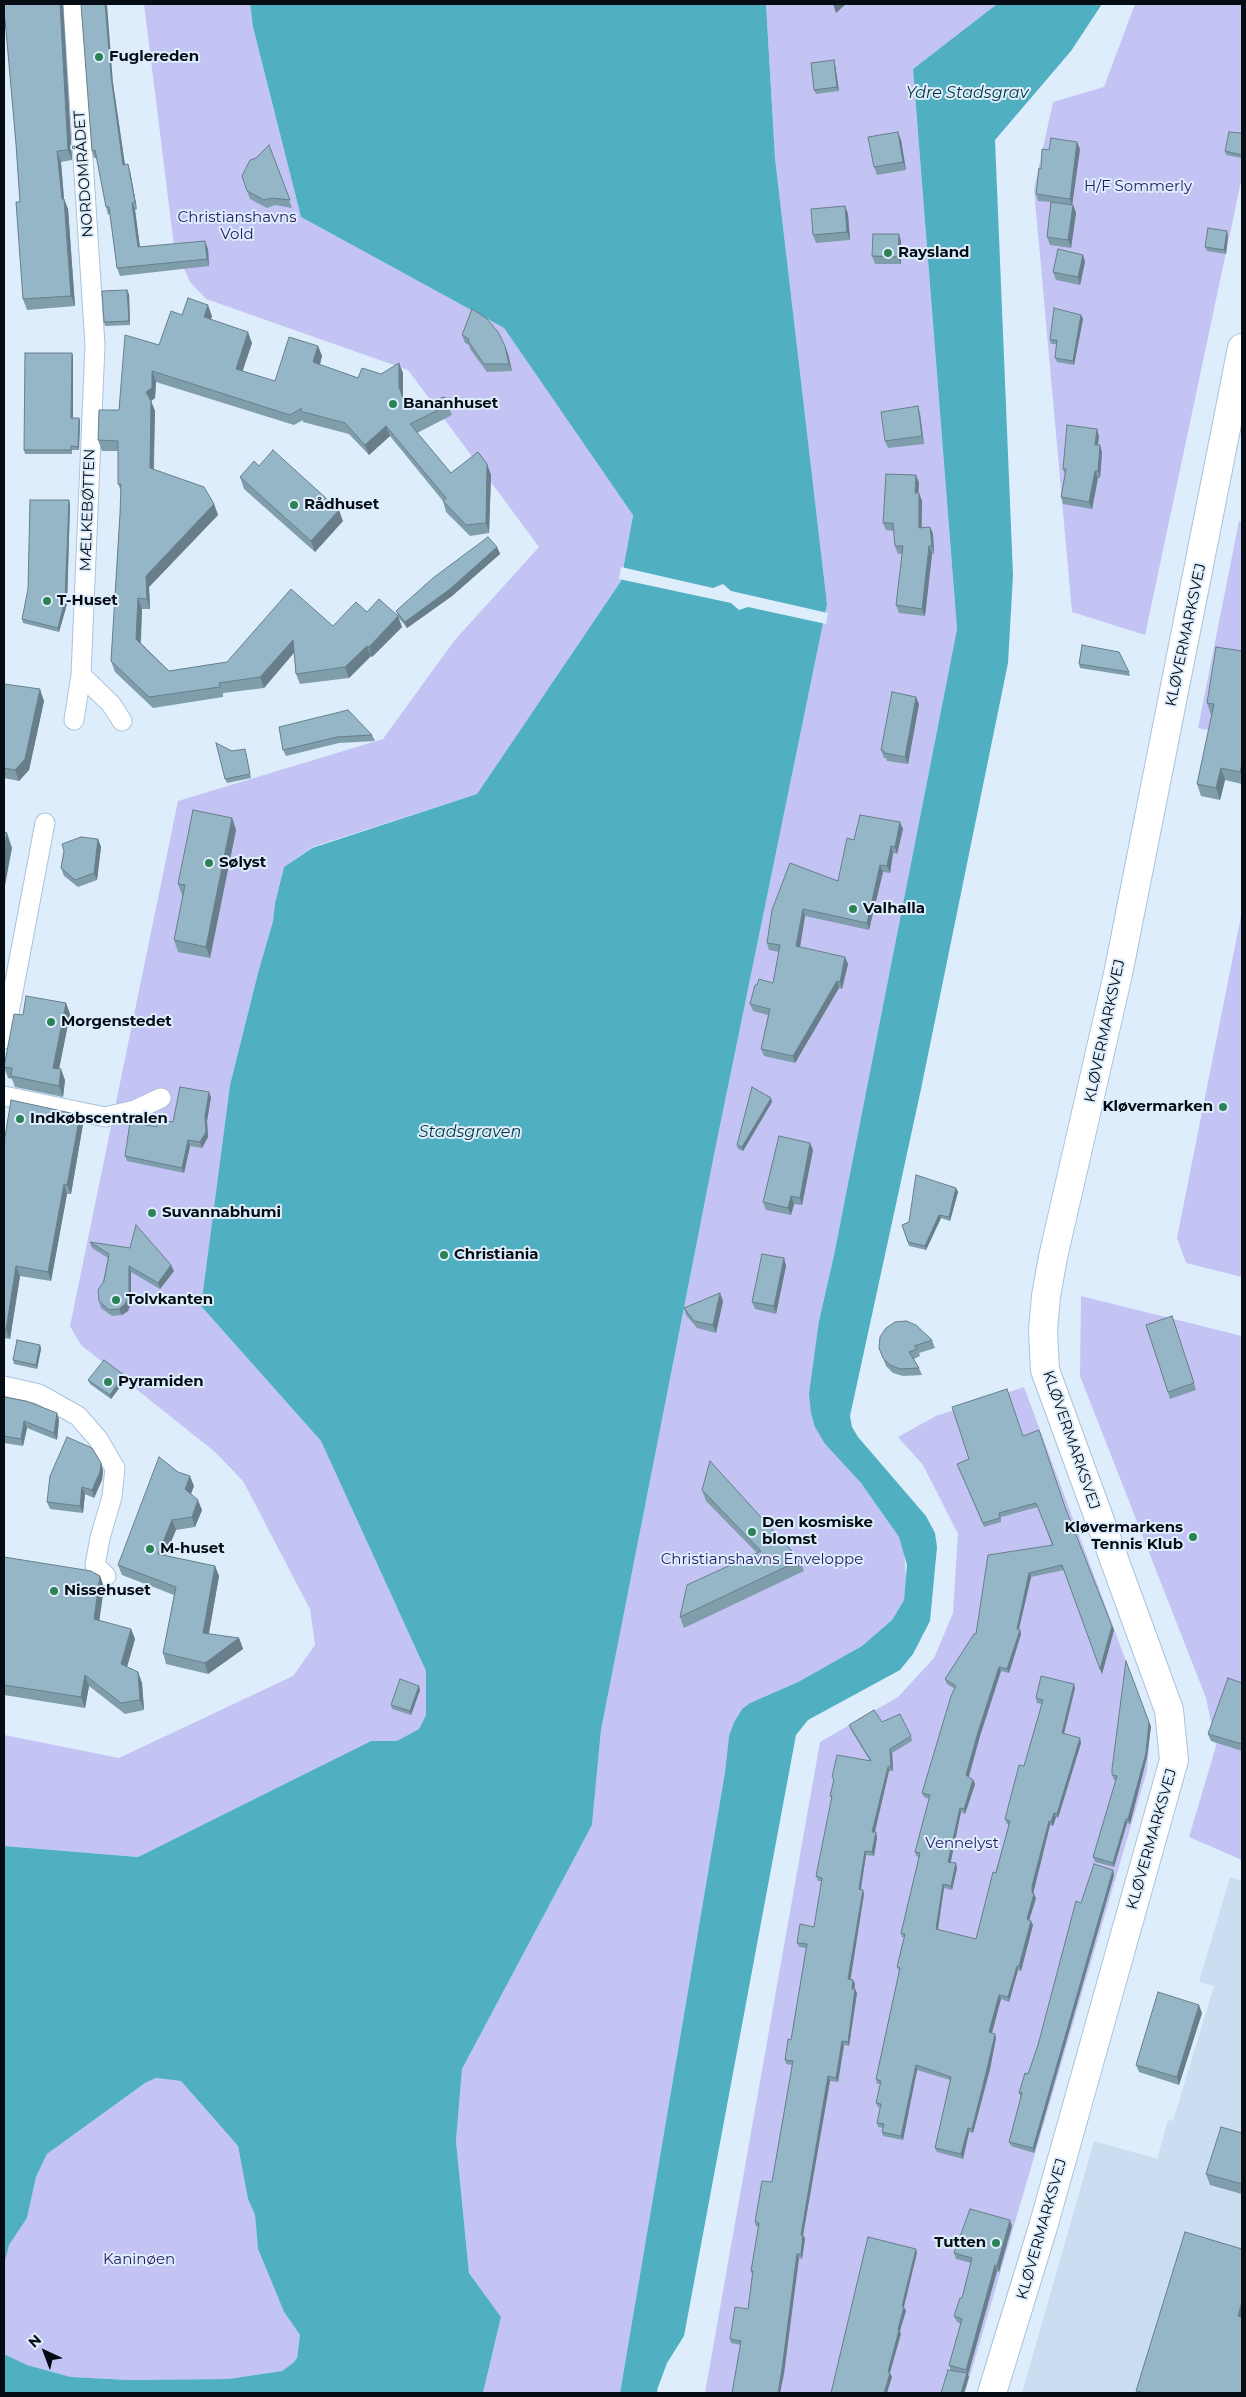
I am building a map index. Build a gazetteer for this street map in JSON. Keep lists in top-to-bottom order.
{
  "streets": {
    "street": ["NORDOMRÅDET", "MÆLKEBØTTEN", "KLØVERMARKSVEJ"]
  },
  "crossings": [
    ["NORDOMRÅDET", "MÆLKEBØTTEN"]
  ],
  "water": ["Ydre Stadsgrav", "Stadsgraven"],
  "parks": [
    "H/F Sommerly",
    "Christianshavns Vold",
    "Christianshavns Enveloppe",
    "Vennelyst",
    "Kaninøen"
  ],
  "places": [
    "Fuglereden",
    "Raysland",
    "Bananhuset",
    "Rådhuset",
    "T-Huset",
    "Sølyst",
    "Valhalla",
    "Morgenstedet",
    "Kløvermarken",
    "Indkøbscentralen",
    "Suvannabhumi",
    "Christiania",
    "Tolvkanten",
    "Pyramiden",
    "Den kosmiske blomst",
    "Kløvermarkens Tennis Klub",
    "M-huset",
    "Nissehuset",
    "Tutten"
  ],
  "north": "top left"
}
